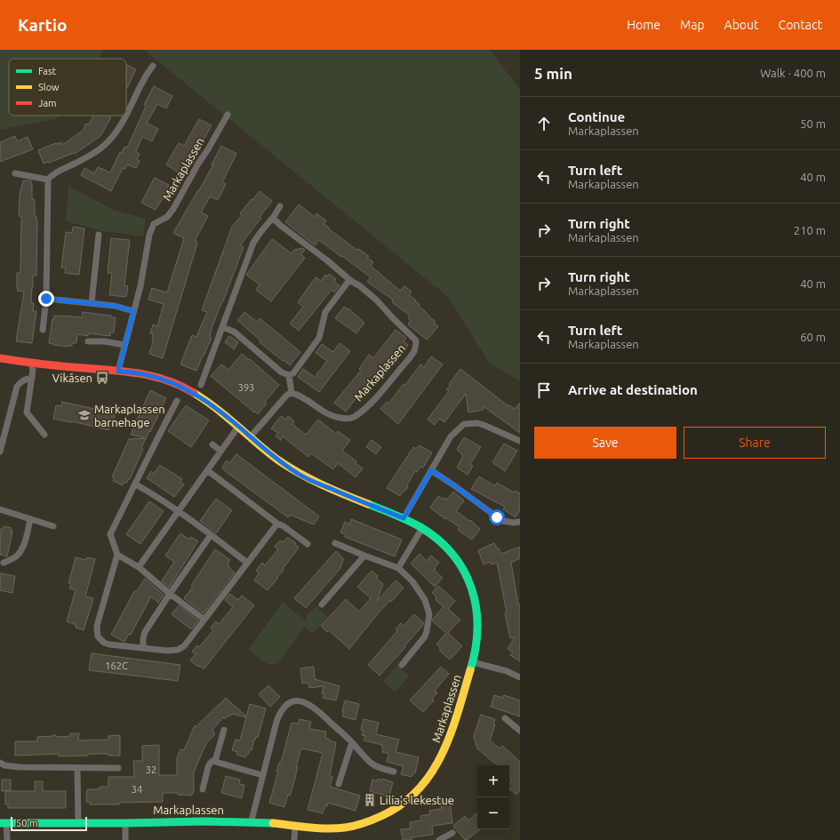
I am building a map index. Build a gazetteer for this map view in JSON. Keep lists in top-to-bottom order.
{
  "streets": {
    "street": ["Markaplassen"]
  },
  "places": {
    "bus stop": ["Vikåsen"],
    "school or university": ["Markaplassen barnehage"],
    "building": ["Lilia's lekestue"]
  },
  "house_numbers": [
    "393",
    "162C",
    "32",
    "34"
  ],
  "legend": ["Fast", "Slow", "Jam"],
  "scale_bar": "50 m",
  "page": {
    "header": "Kartio",
    "nav": [
      "Home",
      "Map",
      "About",
      "Contact"
    ],
    "heading": ["5 min", "Walk · 400 m"],
    "list": [
      ["Continue", "Markaplassen", "50 m"],
      ["Turn left", "Markaplassen", "40 m"],
      ["Turn right", "Markaplassen", "210 m"],
      ["Turn right", "Markaplassen", "40 m"],
      ["Turn left", "Markaplassen", "60 m"],
      "Arrive at destination"
    ],
    "buttons": ["Save", "Share"],
    "map_buttons": ["+", "−"],
    "scale": "50 m"
  }
}
